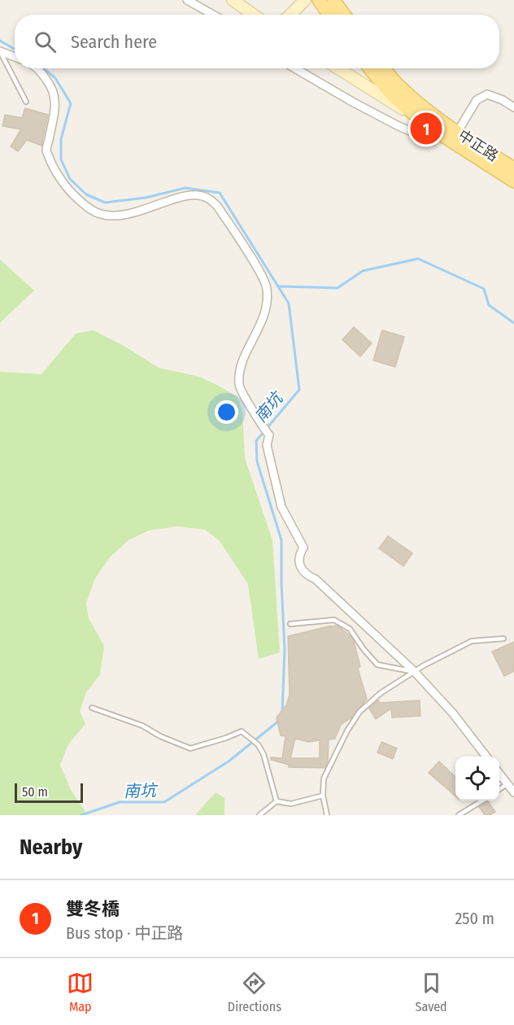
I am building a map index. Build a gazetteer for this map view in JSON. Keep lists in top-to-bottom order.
{
  "streets": {
    "main road": ["中正路"]
  },
  "water": ["南坑"],
  "scale_bar": "50 m",
  "page": {
    "search": "Search here",
    "pins": "1",
    "scale": "50 m",
    "heading": "Nearby",
    "list": [
      {
        "mark": "1",
        "name": "雙冬橋",
        "note": "Bus stop · 中正路",
        "value": "250 m"
      }
    ],
    "nav": ["Map", "Directions", "Saved"]
  }
}
